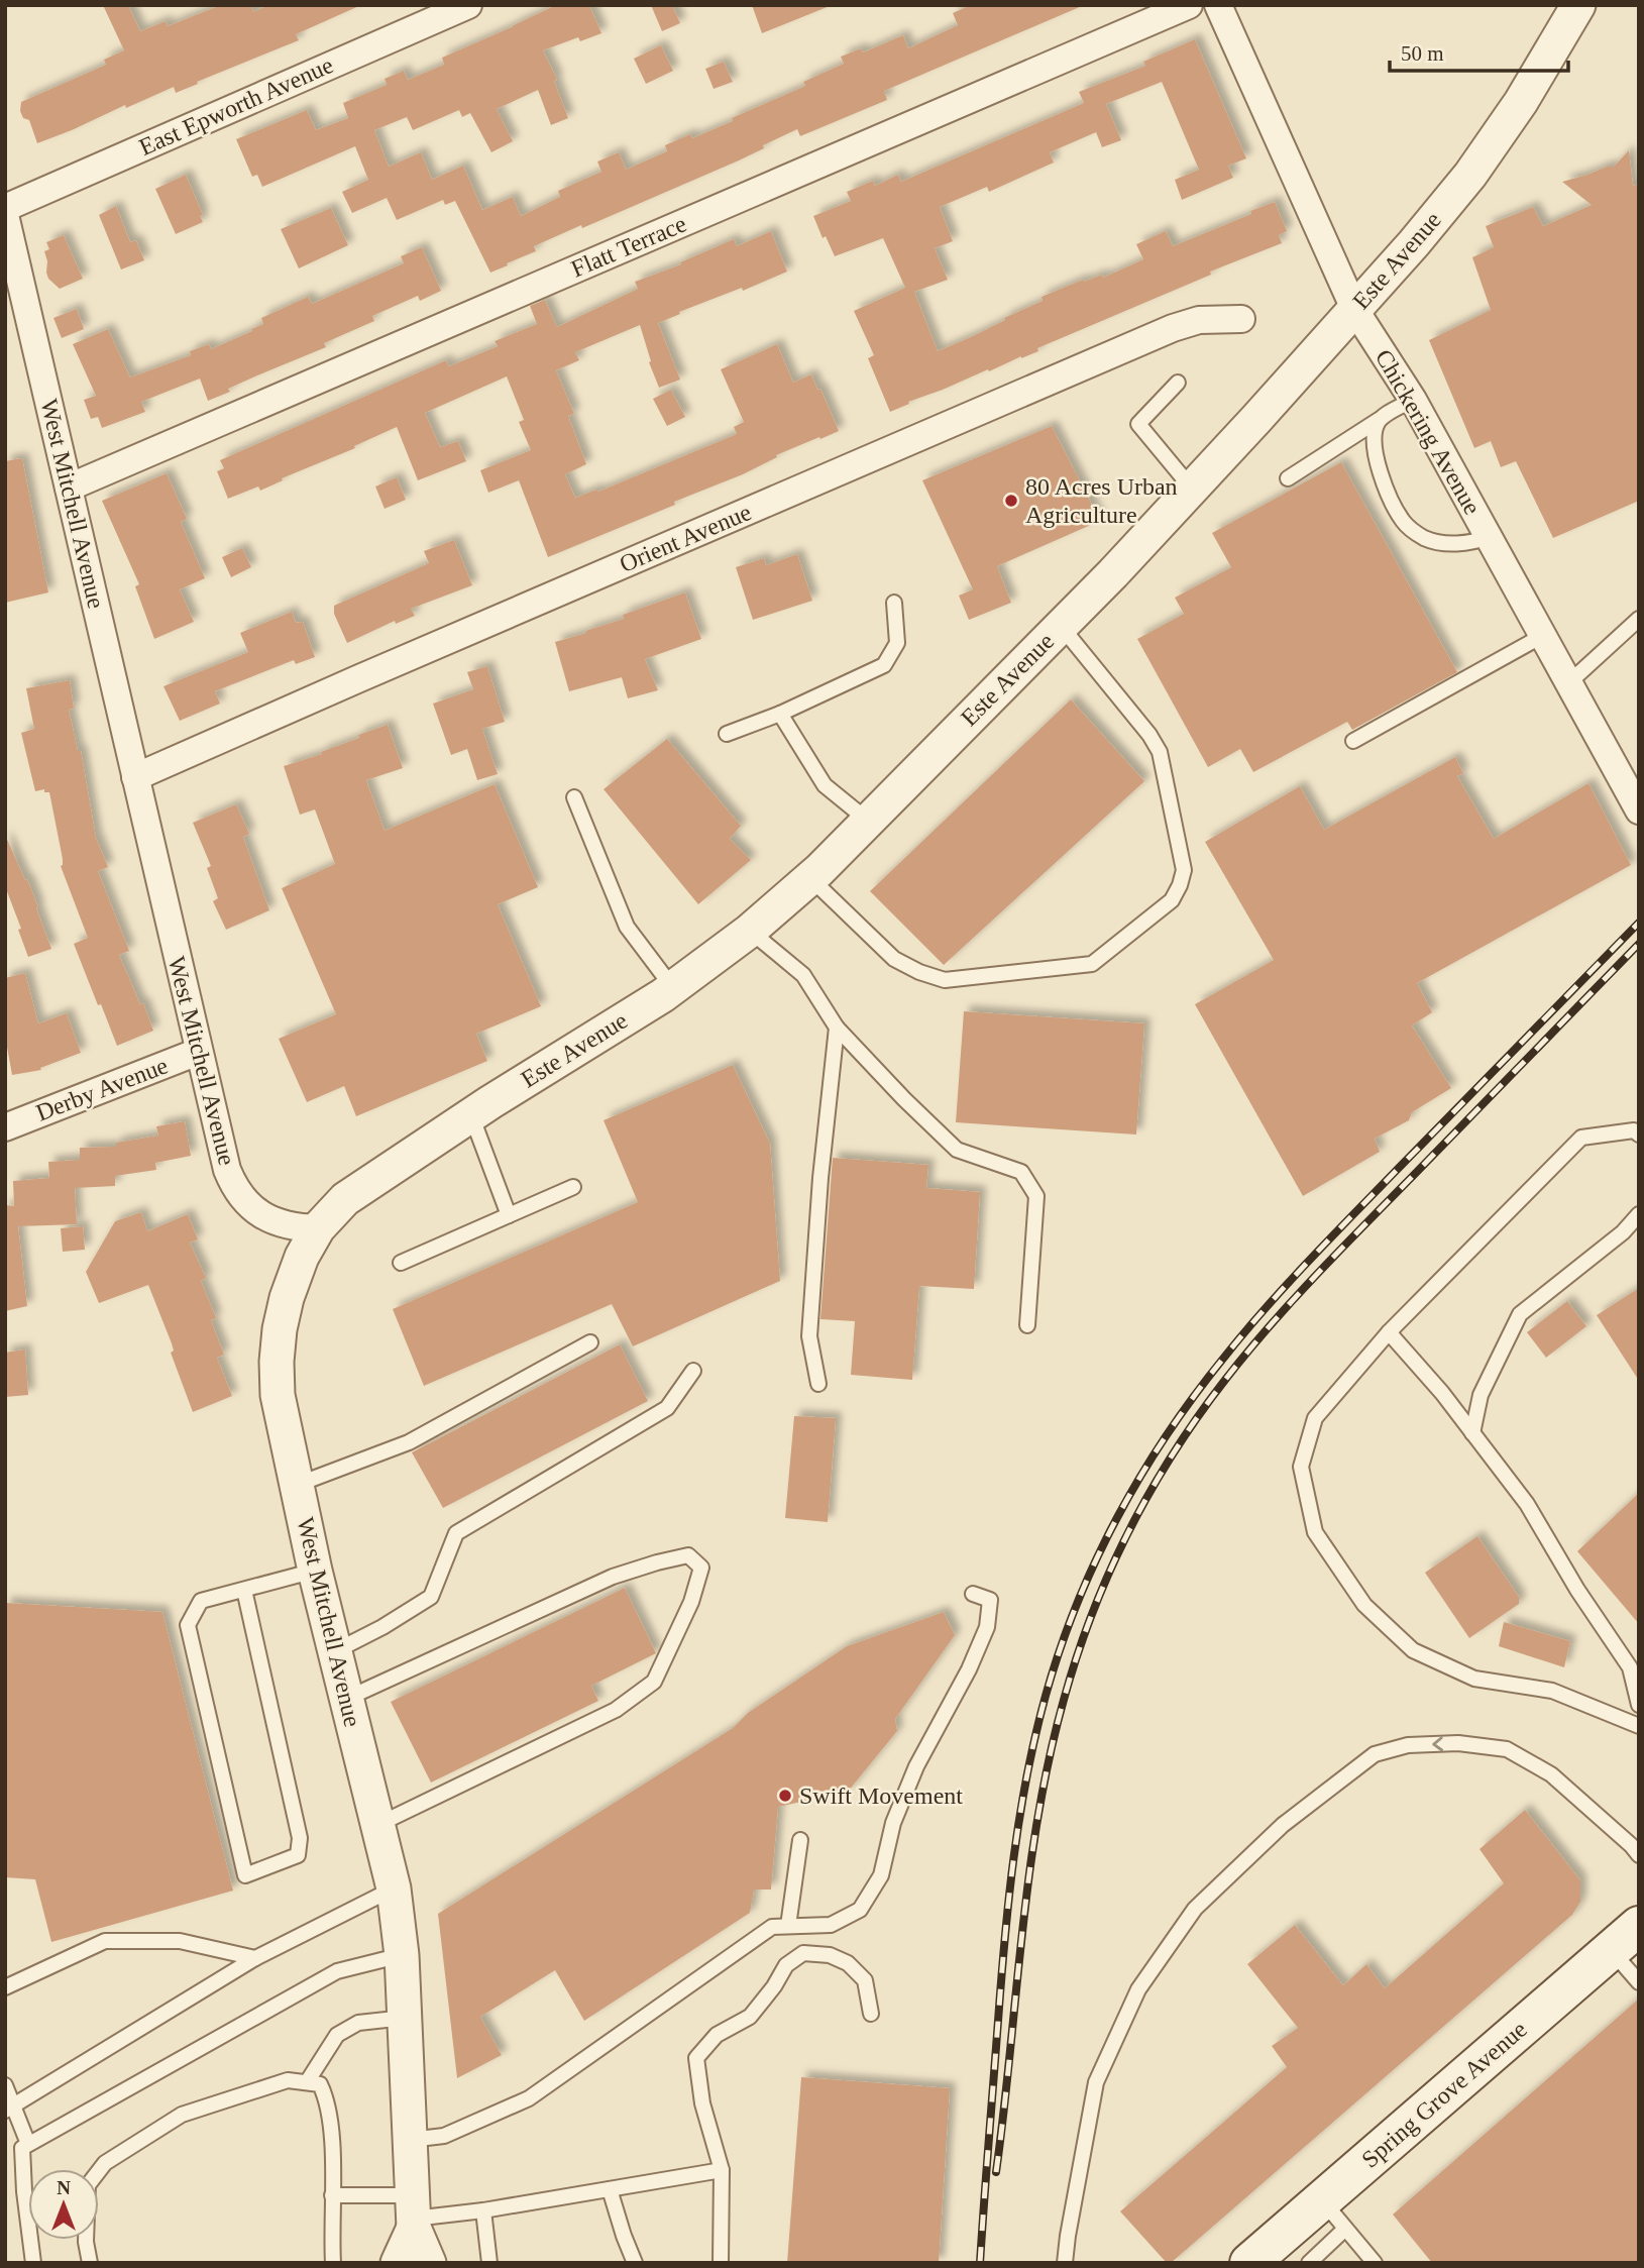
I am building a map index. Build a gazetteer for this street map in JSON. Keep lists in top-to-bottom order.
{
  "streets": {
    "main road": ["Spring Grove Avenue"],
    "street": [
      "East Epworth Avenue",
      "Flatt Terrace",
      "Este Avenue",
      "Chickering Avenue",
      "West Mitchell Avenue",
      "Orient Avenue",
      "Derby Avenue"
    ]
  },
  "crossings": [
    ["Flatt Terrace", "West Mitchell Avenue"],
    ["Este Avenue", "Chickering Avenue"],
    ["Este Avenue", "West Mitchell Avenue"],
    ["West Mitchell Avenue", "Orient Avenue"],
    ["West Mitchell Avenue", "Derby Avenue"]
  ],
  "places": ["80 Acres Urban Agriculture", "Swift Movement"],
  "scale_bar": "50 m",
  "north": "top"
}
